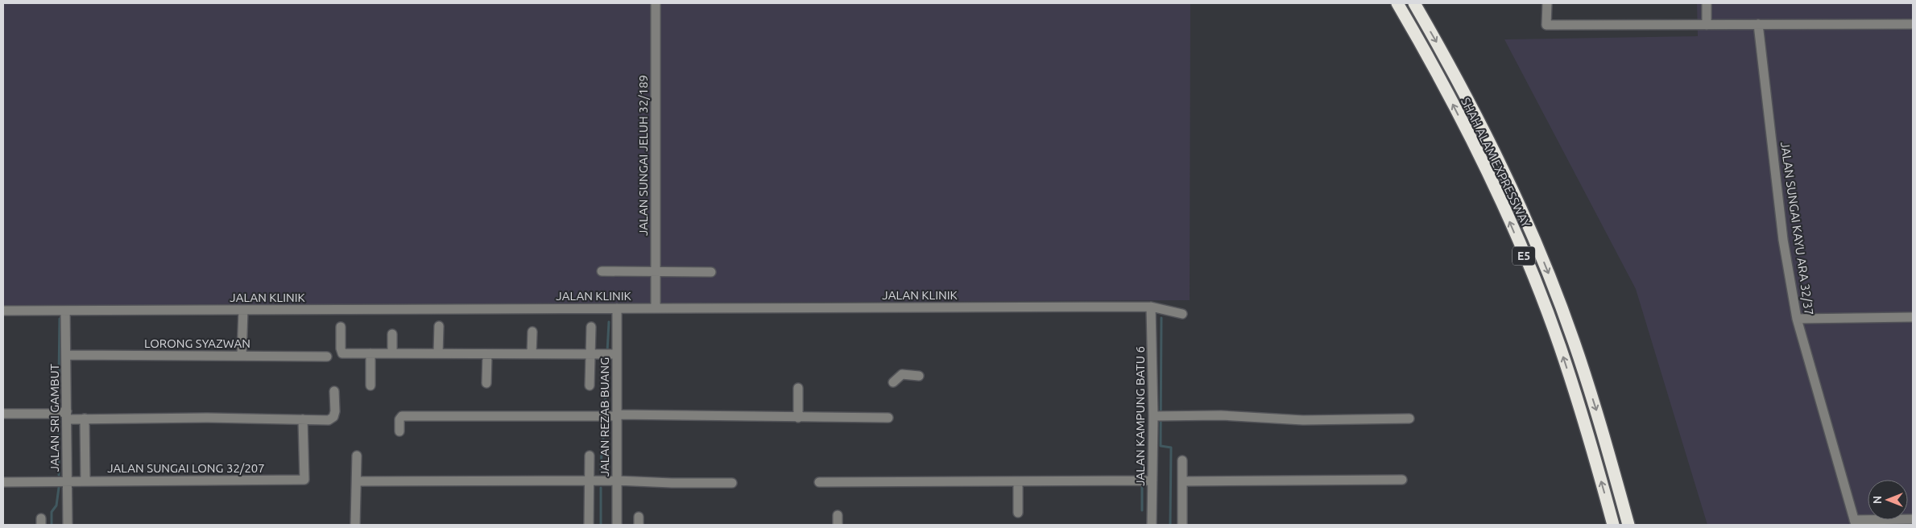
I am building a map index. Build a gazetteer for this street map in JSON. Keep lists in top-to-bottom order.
{
  "streets": {
    "highway": ["SHAH ALAM EXPRESSWAY", "E5"],
    "street": [
      "JALAN SUNGAI JELUH 32/189",
      "JALAN SUNGAI KAYU ARA 32/37",
      "JALAN KLINIK",
      "LORONG SYAZWAN",
      "JALAN KAMPUNG BATU 6",
      "JALAN REZAB BUANG",
      "JALAN SRI GAMBUT",
      "JALAN SUNGAI LONG 32/207"
    ]
  },
  "crossings": [
    ["JALAN SUNGAI JELUH 32/189", "JALAN KLINIK"],
    ["JALAN KLINIK", "JALAN KAMPUNG BATU 6"],
    ["JALAN KLINIK", "JALAN REZAB BUANG"],
    ["JALAN KLINIK", "JALAN SRI GAMBUT"],
    ["LORONG SYAZWAN", "JALAN SRI GAMBUT"],
    ["JALAN SRI GAMBUT", "JALAN SUNGAI LONG 32/207"]
  ],
  "north": "left"
}
